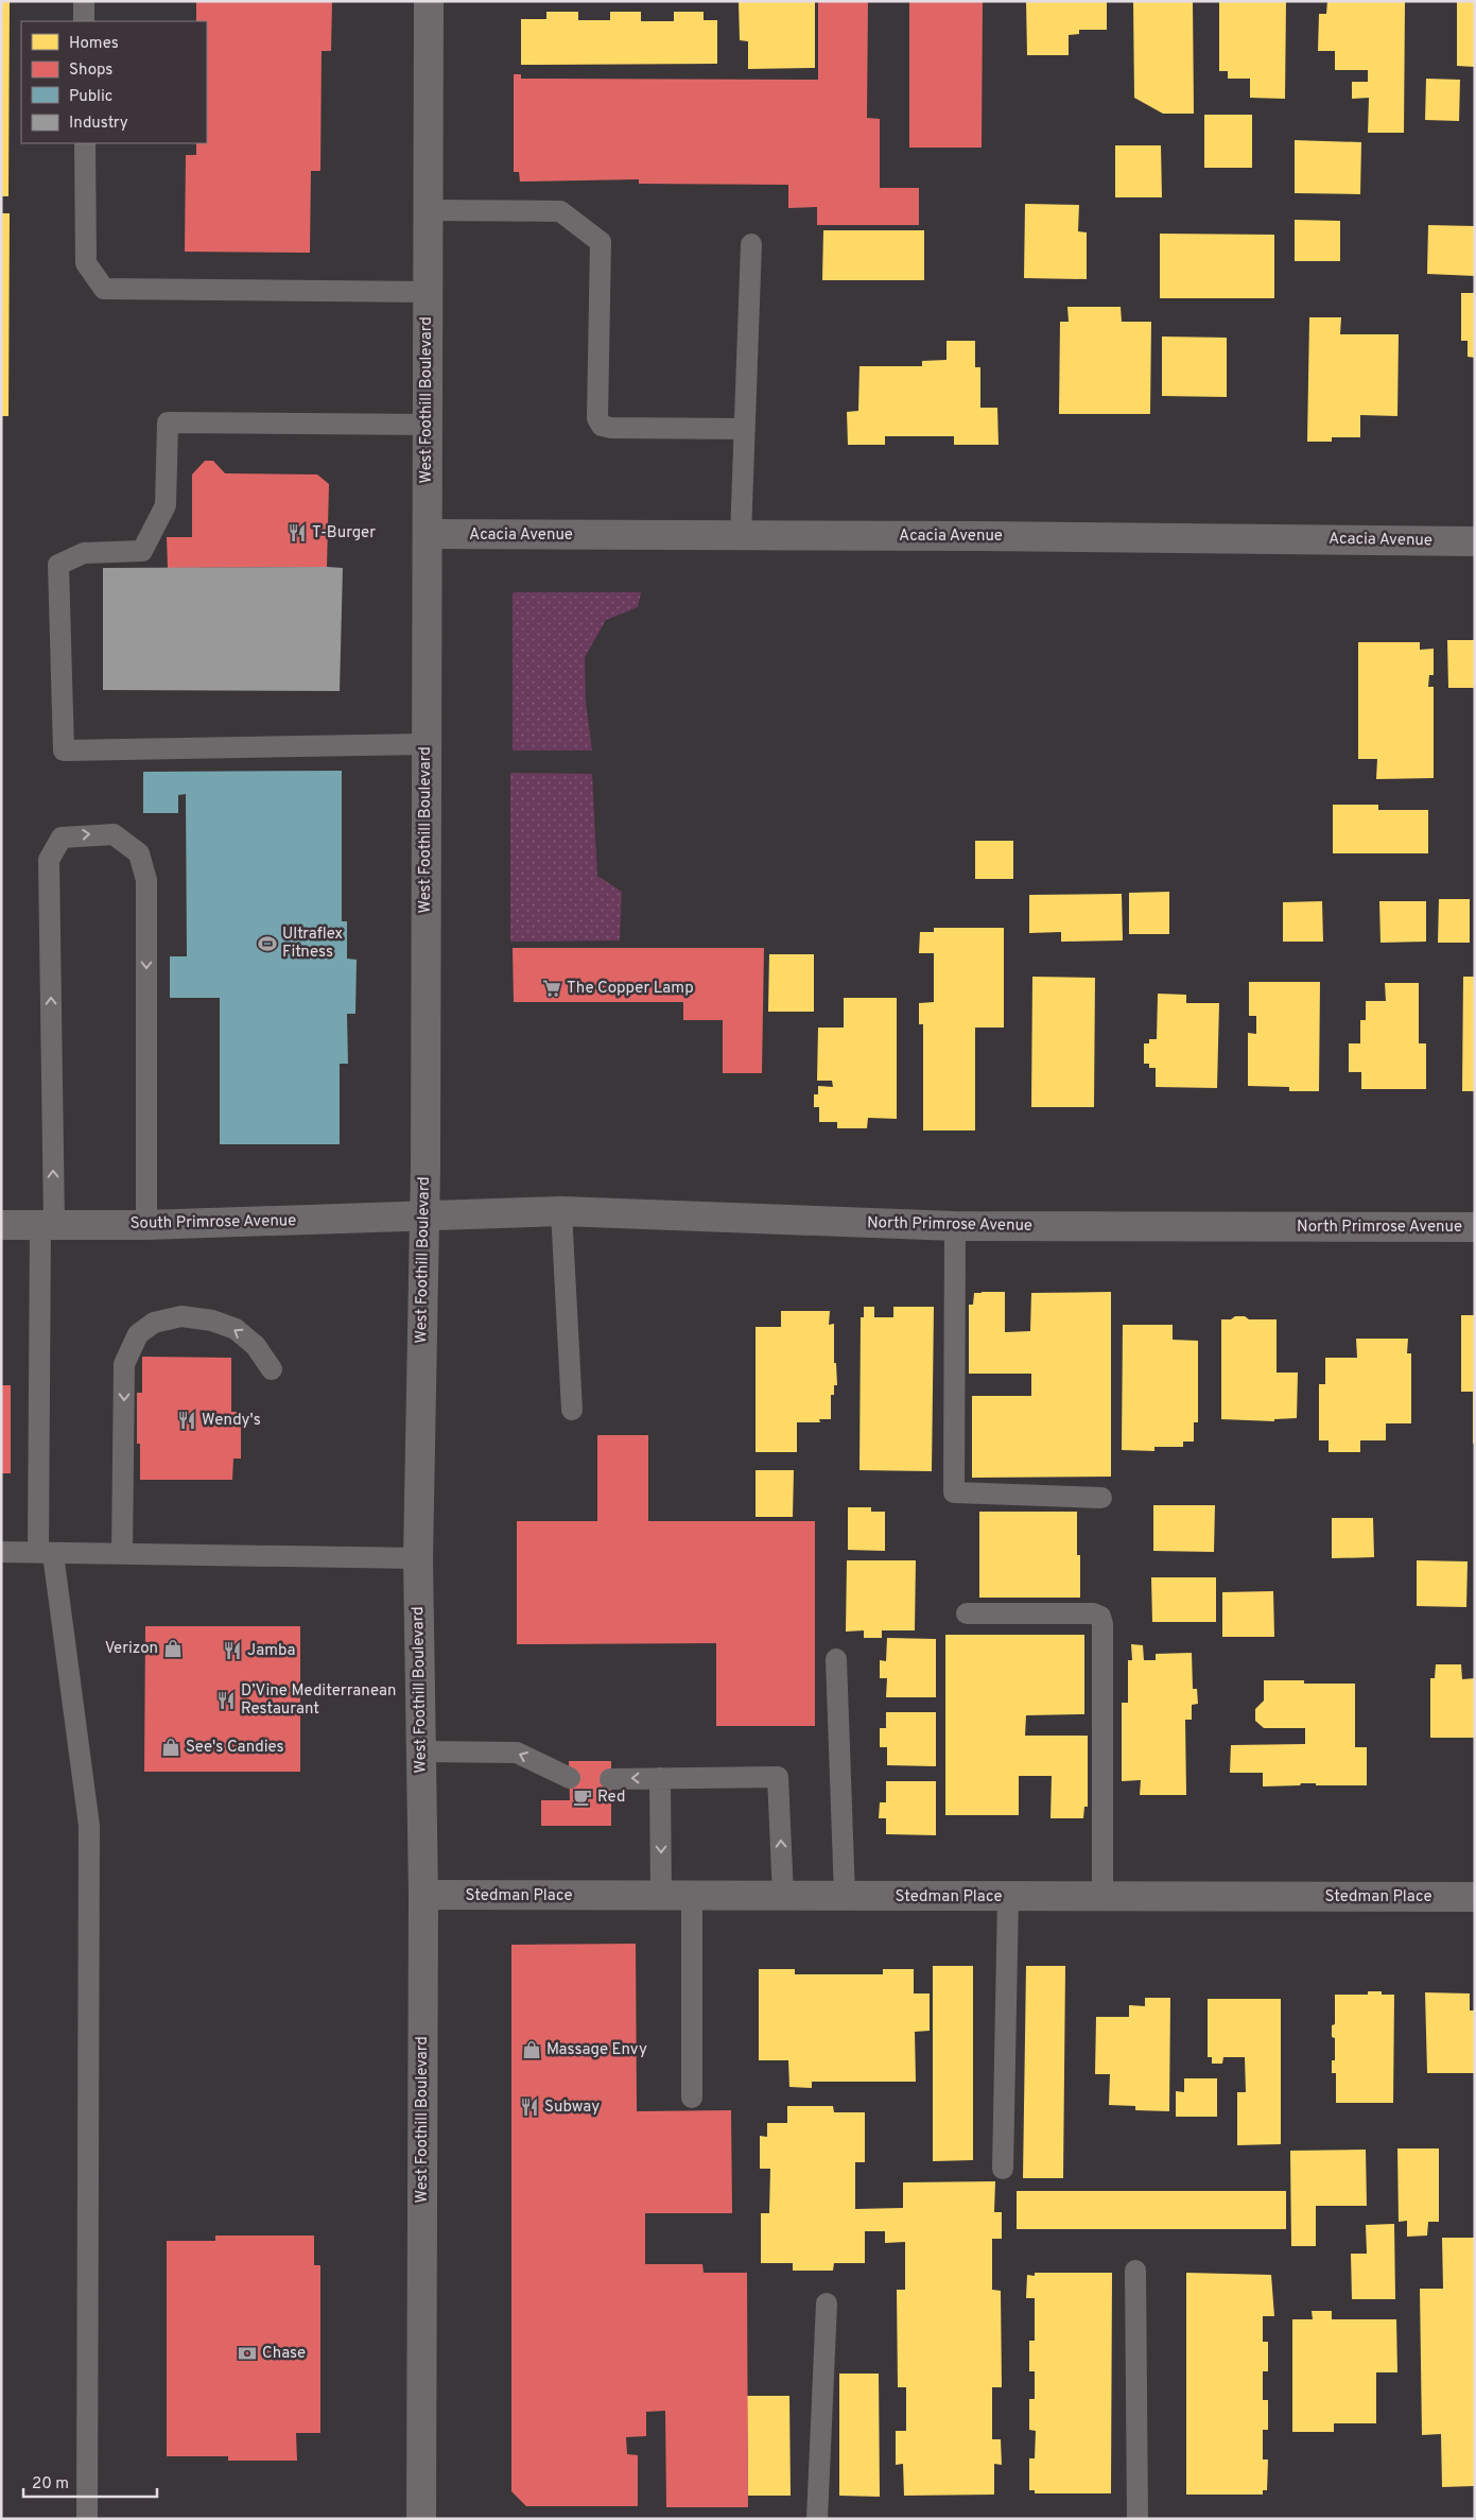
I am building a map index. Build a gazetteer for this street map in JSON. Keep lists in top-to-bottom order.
{
  "streets": {
    "street": [
      "West Foothill Boulevard",
      "Acacia Avenue",
      "South Primrose Avenue",
      "North Primrose Avenue",
      "Stedman Place"
    ]
  },
  "crossings": [
    ["West Foothill Boulevard", "Acacia Avenue"],
    ["West Foothill Boulevard", "South Primrose Avenue"],
    ["West Foothill Boulevard", "North Primrose Avenue"],
    ["West Foothill Boulevard", "Stedman Place"],
    ["South Primrose Avenue", "North Primrose Avenue"]
  ],
  "places": {
    "restaurant": [
      "T-Burger",
      "Wendy's",
      "Jamba",
      "D’Vine Mediterranean Restaurant",
      "Subway"
    ],
    "sports": ["Ultraflex Fitness"],
    "supermarket": ["The Copper Lamp"],
    "shop": ["Verizon", "See's Candies", "Massage Envy"],
    "cafe": ["Red"],
    "bank": ["Chase"]
  },
  "legend": [
    "Homes",
    "Shops",
    "Public",
    "Industry"
  ],
  "scale_bar": "20 m"
}
